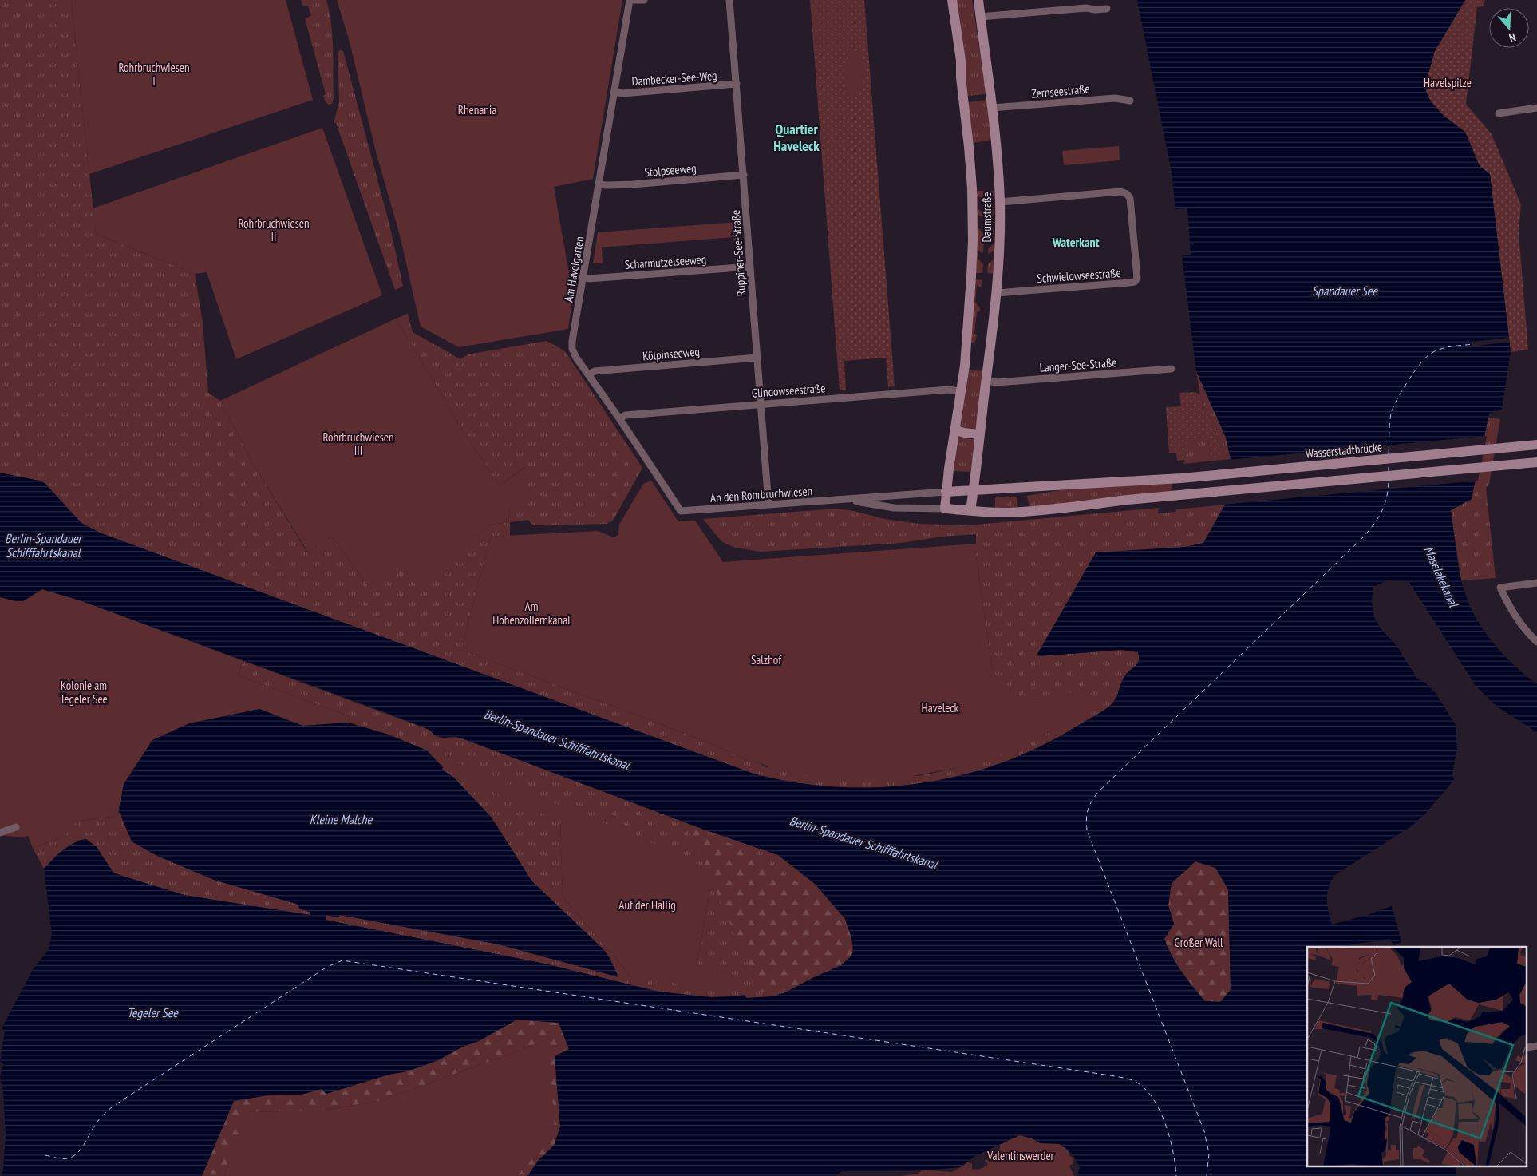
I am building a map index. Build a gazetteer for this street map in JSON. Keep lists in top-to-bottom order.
{
  "streets": {
    "main road": ["Daumstraße", "Wasserstadtbrücke"],
    "street": [
      "Dambecker-See-Weg",
      "Zernseestraße",
      "Stolpseeweg",
      "Ruppiner-See-Straße",
      "Scharmützelseeweg",
      "Am Havelgarten",
      "Schwielowseestraße",
      "Kölpinseeweg",
      "Langer-See-Straße",
      "Glindowseestraße",
      "An den Rohrbruchwiesen"
    ]
  },
  "crossings": [
    ["Dambecker-See-Weg", "Ruppiner-See-Straße"],
    ["Dambecker-See-Weg", "Am Havelgarten"],
    ["Zernseestraße", "Daumstraße"],
    ["Stolpseeweg", "Ruppiner-See-Straße"],
    ["Stolpseeweg", "Am Havelgarten"],
    ["Daumstraße", "Schwielowseestraße"],
    ["Daumstraße", "Langer-See-Straße"],
    ["Daumstraße", "Glindowseestraße"],
    ["Daumstraße", "Wasserstadtbrücke"],
    ["Daumstraße", "An den Rohrbruchwiesen"],
    ["Ruppiner-See-Straße", "Scharmützelseeweg"],
    ["Ruppiner-See-Straße", "Kölpinseeweg"],
    ["Ruppiner-See-Straße", "Glindowseestraße"],
    ["Ruppiner-See-Straße", "An den Rohrbruchwiesen"],
    ["Scharmützelseeweg", "Am Havelgarten"],
    ["Am Havelgarten", "Kölpinseeweg"],
    ["Am Havelgarten", "Glindowseestraße"],
    ["Am Havelgarten", "An den Rohrbruchwiesen"]
  ],
  "districts": ["Quartier Haveleck", "Waterkant"],
  "water": [
    "Spandauer See",
    "Berlin-Spandauer Schifffahrtskanal",
    "Maselakekanal",
    "Kleine Malche",
    "Tegeler See"
  ],
  "parks": [
    "Rohrbruchwiesen I",
    "Havelspitze",
    "Rhenania",
    "Rohrbruchwiesen II",
    "Rohrbruchwiesen III",
    "Am Hohenzollernkanal",
    "Salzhof",
    "Kolonie am Tegeler See",
    "Haveleck",
    "Auf der Hallig",
    "Großer Wall",
    "Valentinswerder"
  ],
  "north": "bottom"
}
